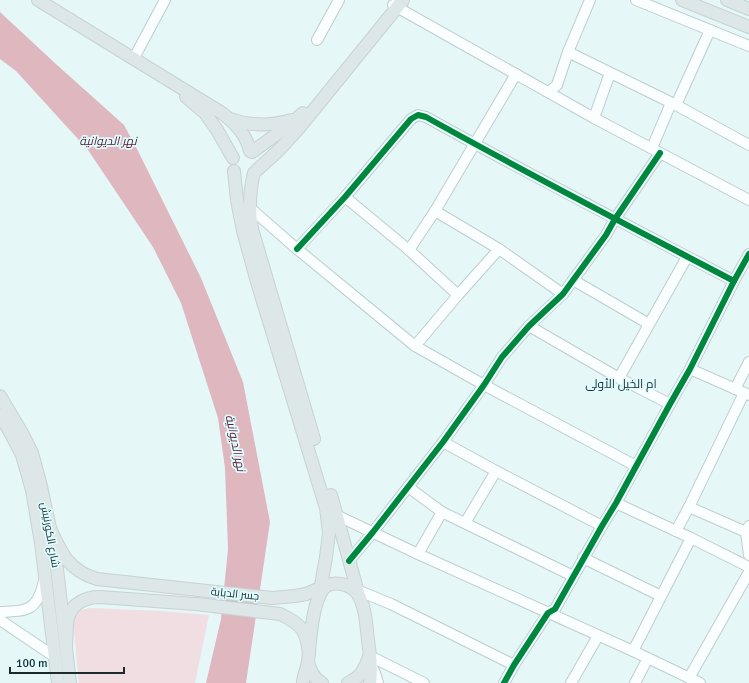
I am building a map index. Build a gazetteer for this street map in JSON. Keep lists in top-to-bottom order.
{
  "streets": {
    "main road": ["شارع الكورنيش", "جسر الدبابة"]
  },
  "crossings": [
    ["شارع الكورنيش", "جسر الدبابة"]
  ],
  "districts": ["ام الخيل الأولى"],
  "water": ["نهر الديوانية"],
  "scale_bar": "100 m"
}
